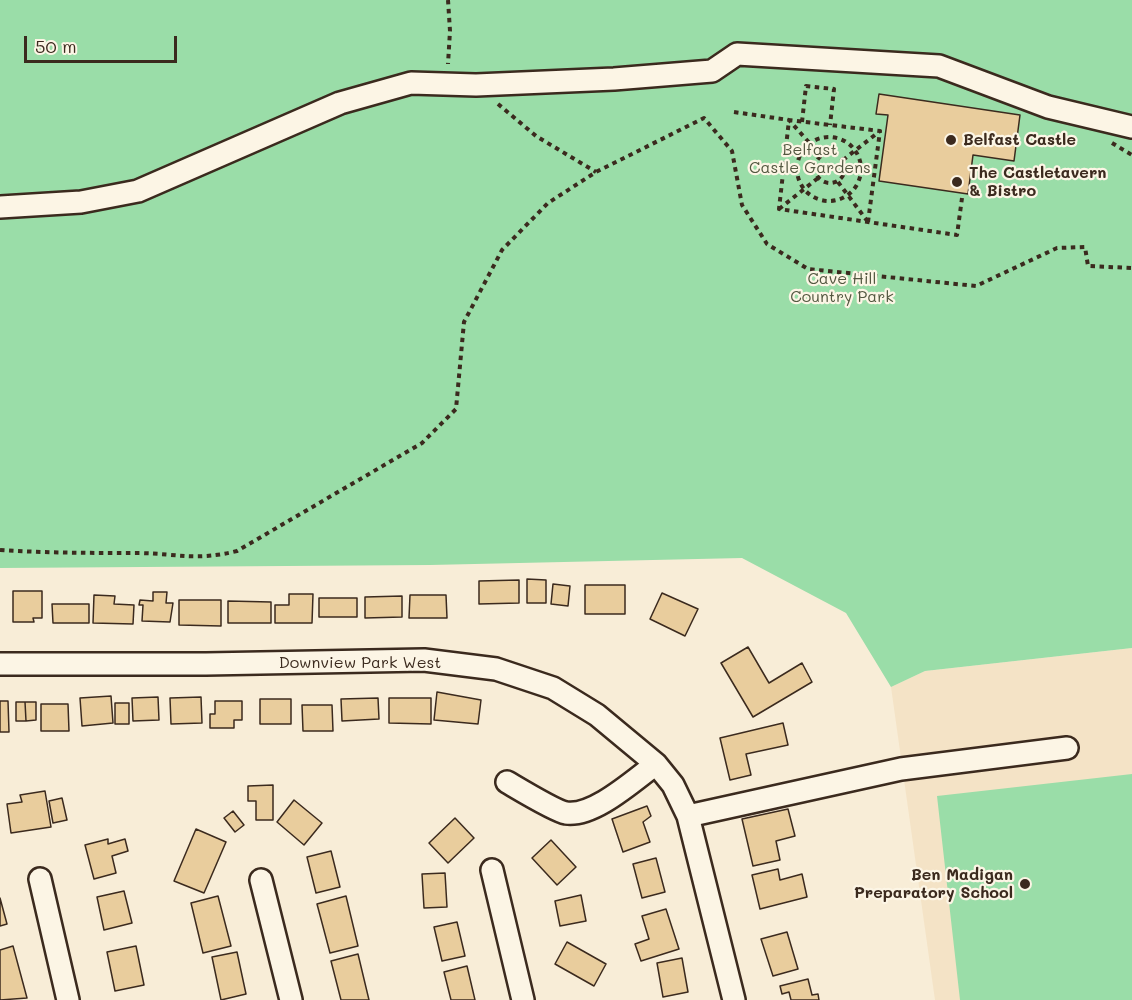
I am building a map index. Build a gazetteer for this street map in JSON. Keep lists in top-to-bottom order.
{
  "streets": {
    "street": ["Downview Park West"]
  },
  "parks": ["Belfast Castle Gardens", "Cave Hill Country Park"],
  "places": ["Belfast Castle", "The Castletavern & Bistro", "Ben Madigan Preparatory School"],
  "scale_bar": "50 m"
}
